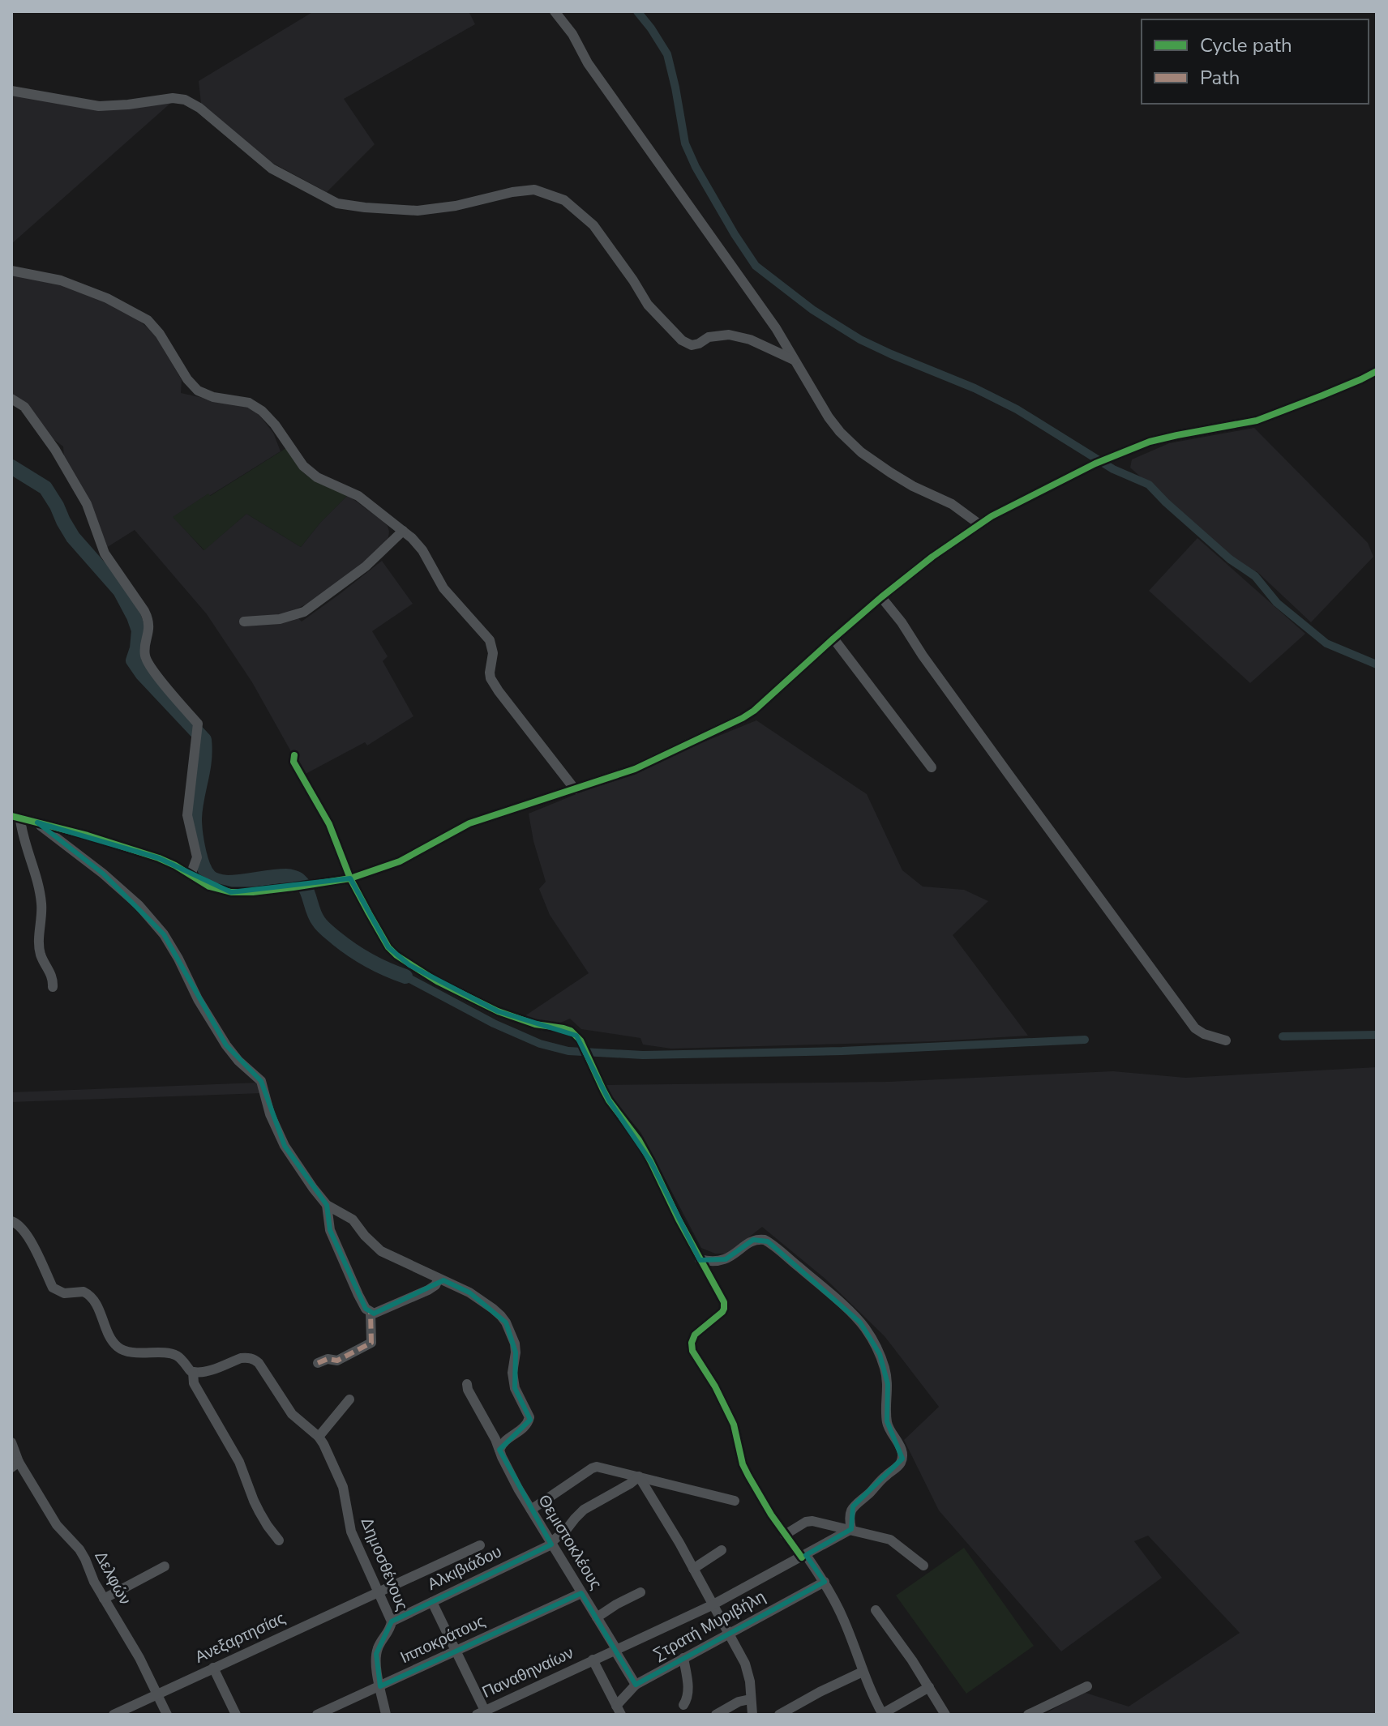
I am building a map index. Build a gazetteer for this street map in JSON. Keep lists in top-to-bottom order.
{
  "streets": {
    "street": [
      "Θεμιστοκλέους",
      "Δημοσθένους",
      "Αλκιβιάδου",
      "Δελφών",
      "Στρατή Μυριβήλη",
      "Ανεξαρτησίας",
      "Ιπποκράτους",
      "Παναθηναίων"
    ]
  },
  "crossings": [
    ["Θεμιστοκλέους", "Αλκιβιάδου"],
    ["Θεμιστοκλέους", "Στρατή Μυριβήλη"],
    ["Θεμιστοκλέους", "Ιπποκράτους"],
    ["Θεμιστοκλέους", "Παναθηναίων"],
    ["Δημοσθένους", "Αλκιβιάδου"],
    ["Δημοσθένους", "Ανεξαρτησίας"],
    ["Δημοσθένους", "Ιπποκράτους"],
    ["Δελφών", "Ανεξαρτησίας"]
  ],
  "legend": ["Cycle path", "Path"]
}
